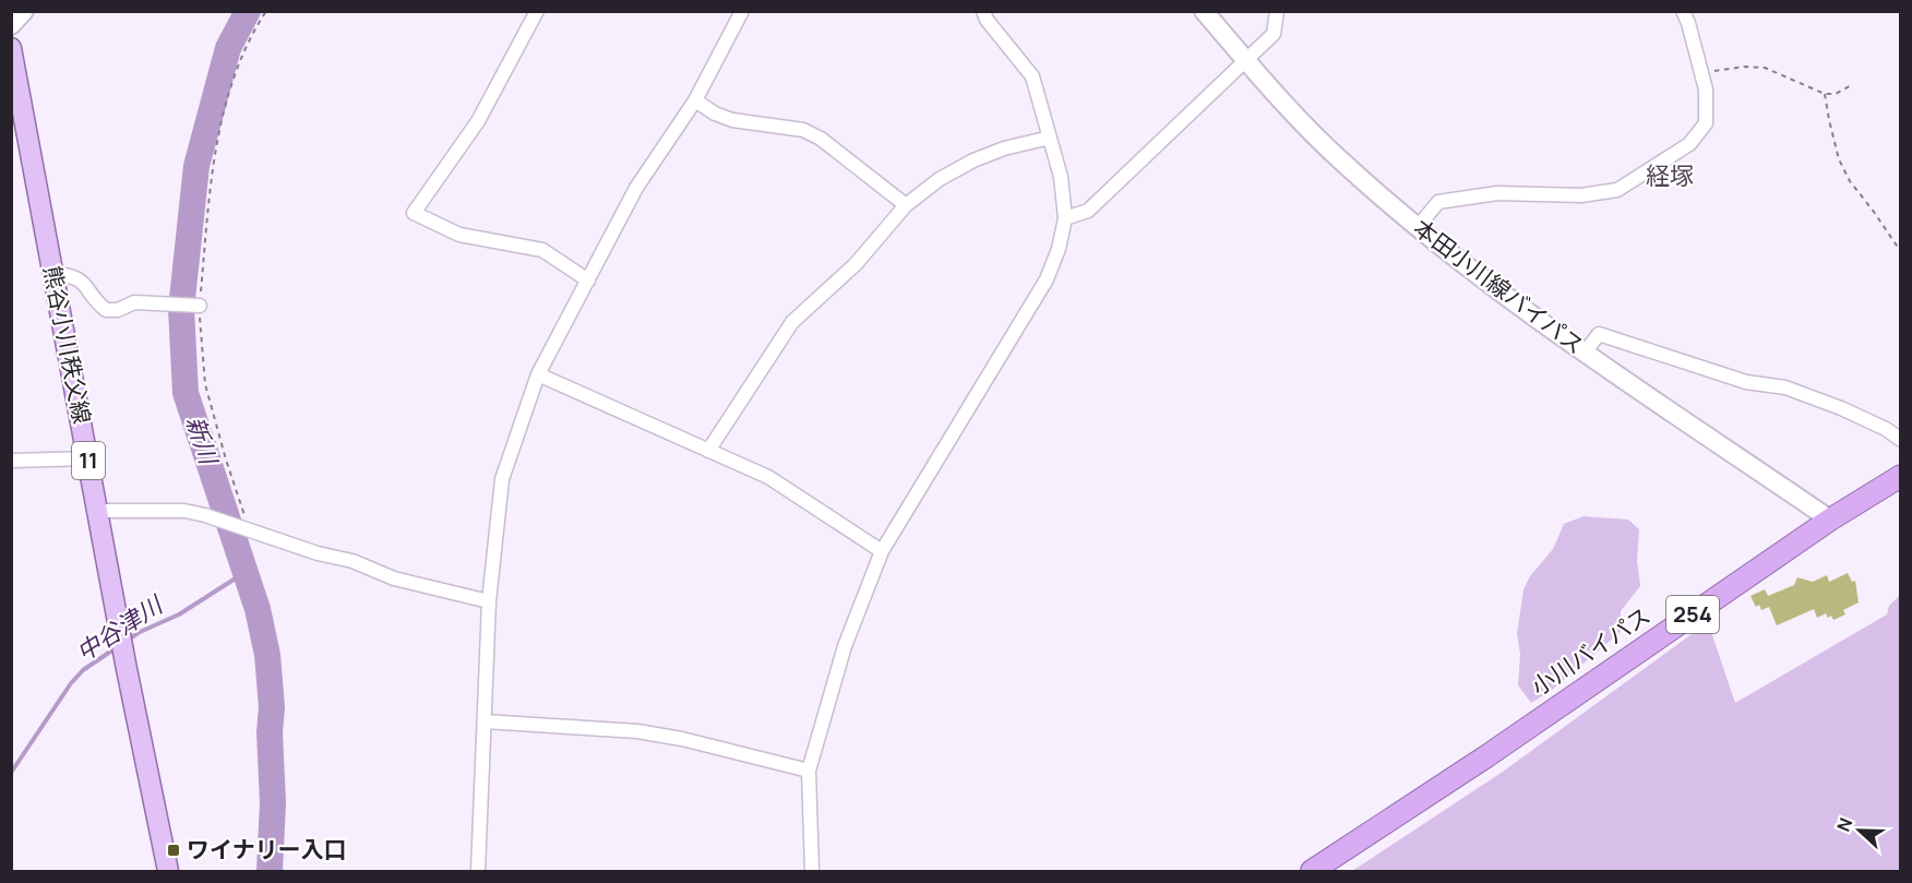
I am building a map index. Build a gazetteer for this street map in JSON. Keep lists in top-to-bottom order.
{
  "streets": {
    "highway": ["254", "小川バイパス"],
    "main road": ["本田小川線バイパス", "熊谷小川秩父線", "11"]
  },
  "crossings": [
    ["本田小川線バイパス", "小川バイパス"]
  ],
  "districts": ["経塚"],
  "water": ["新川", "中谷津川"],
  "places": {
    "transit": ["ワイナリー入口"]
  },
  "north": "left"
}
